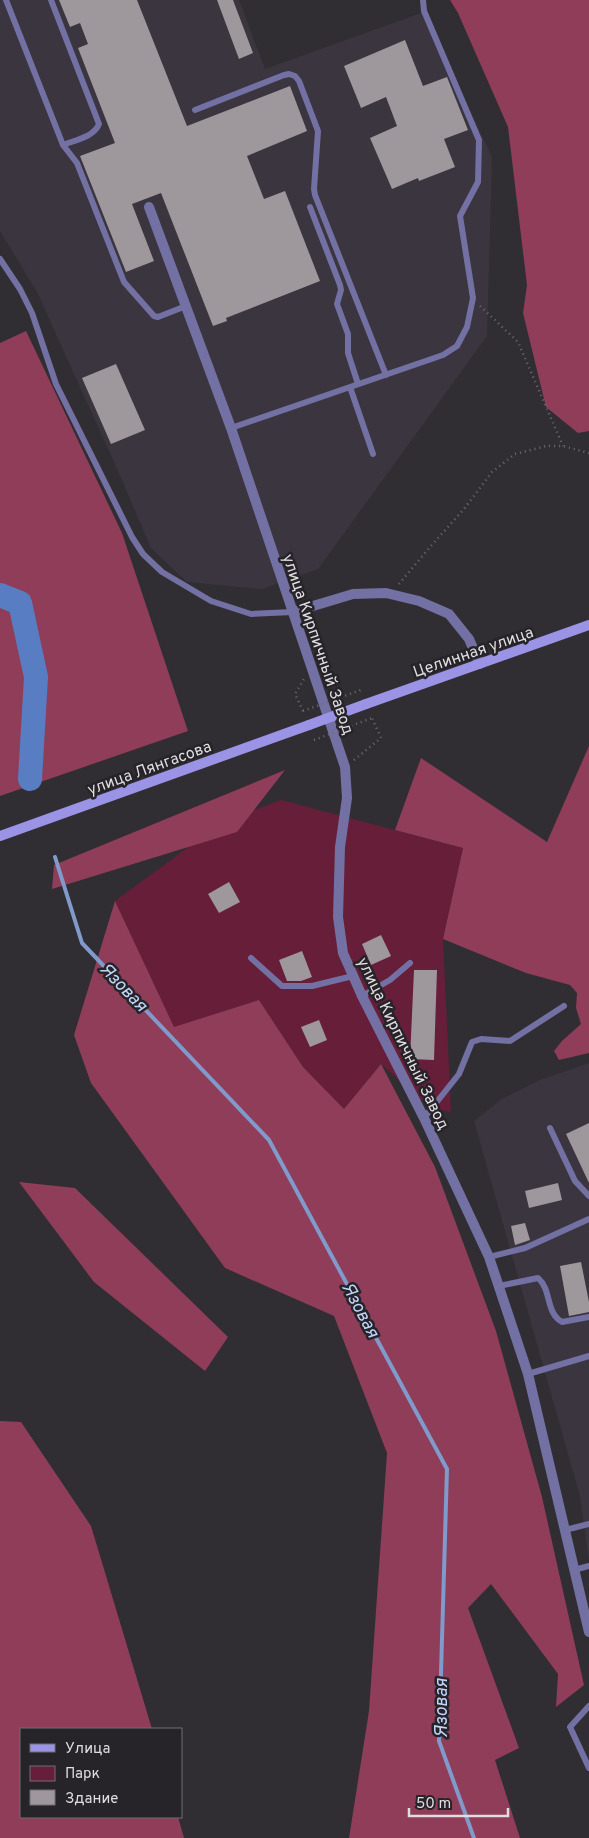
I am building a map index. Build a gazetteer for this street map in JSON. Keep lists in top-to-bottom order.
{
  "streets": {
    "main road": ["Целинная улица", "улица Лянгасова"],
    "street": ["улица Кирпичный Завод"]
  },
  "crossings": [
    ["Целинная улица", "улица Лянгасова"]
  ],
  "water": ["Язовая"],
  "legend": ["Улица", "Парк", "Здание"],
  "scale_bar": "50 m"
}
